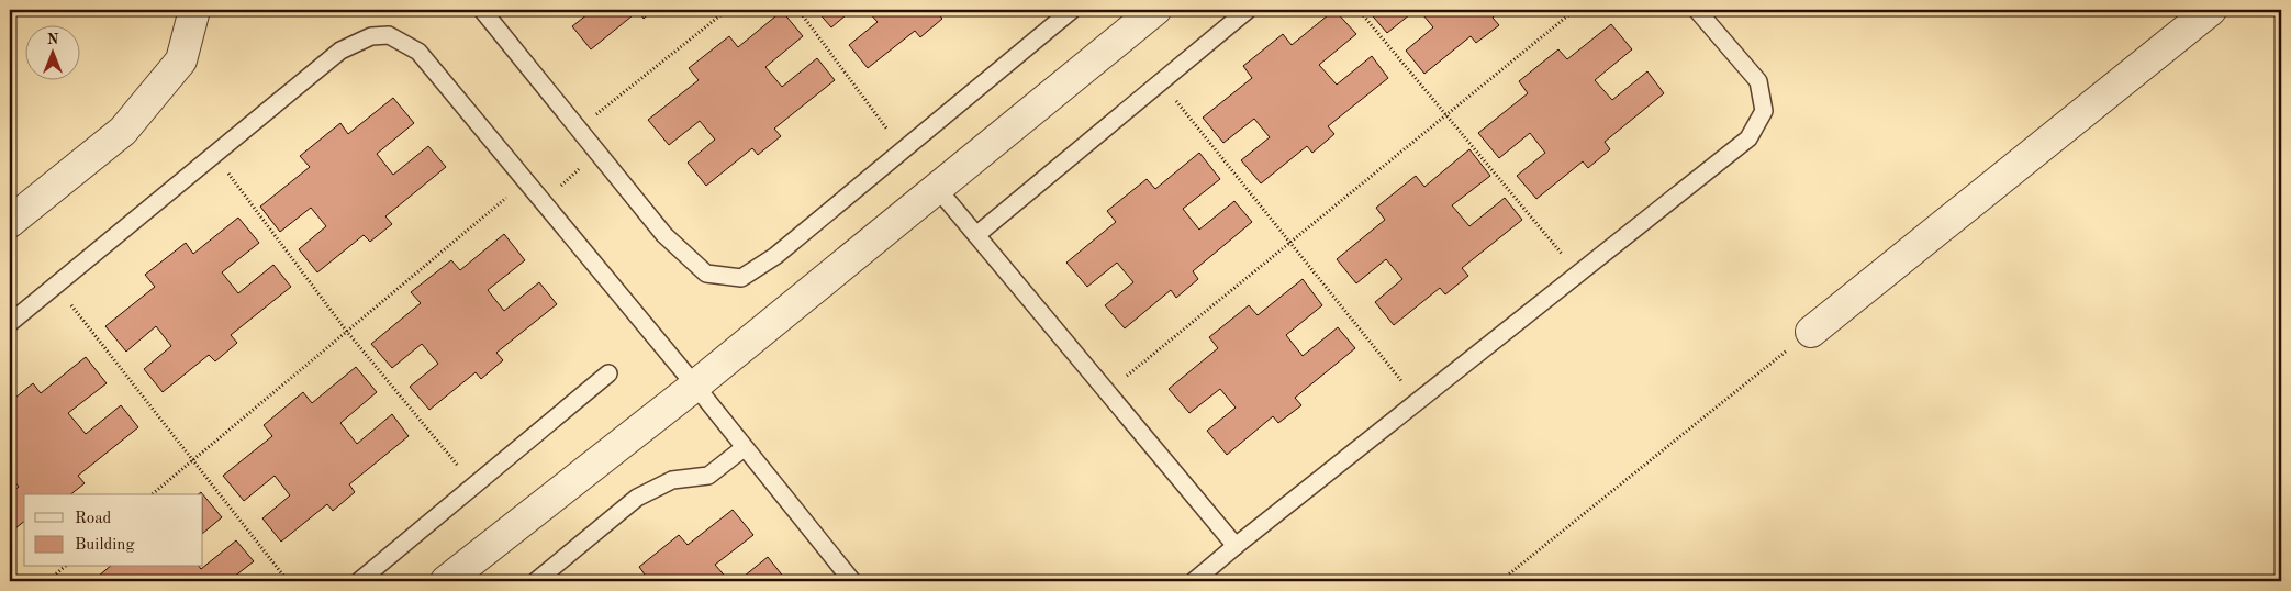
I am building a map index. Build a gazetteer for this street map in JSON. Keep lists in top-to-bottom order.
{
  "legend": ["Road", "Building"],
  "north": "top"
}
